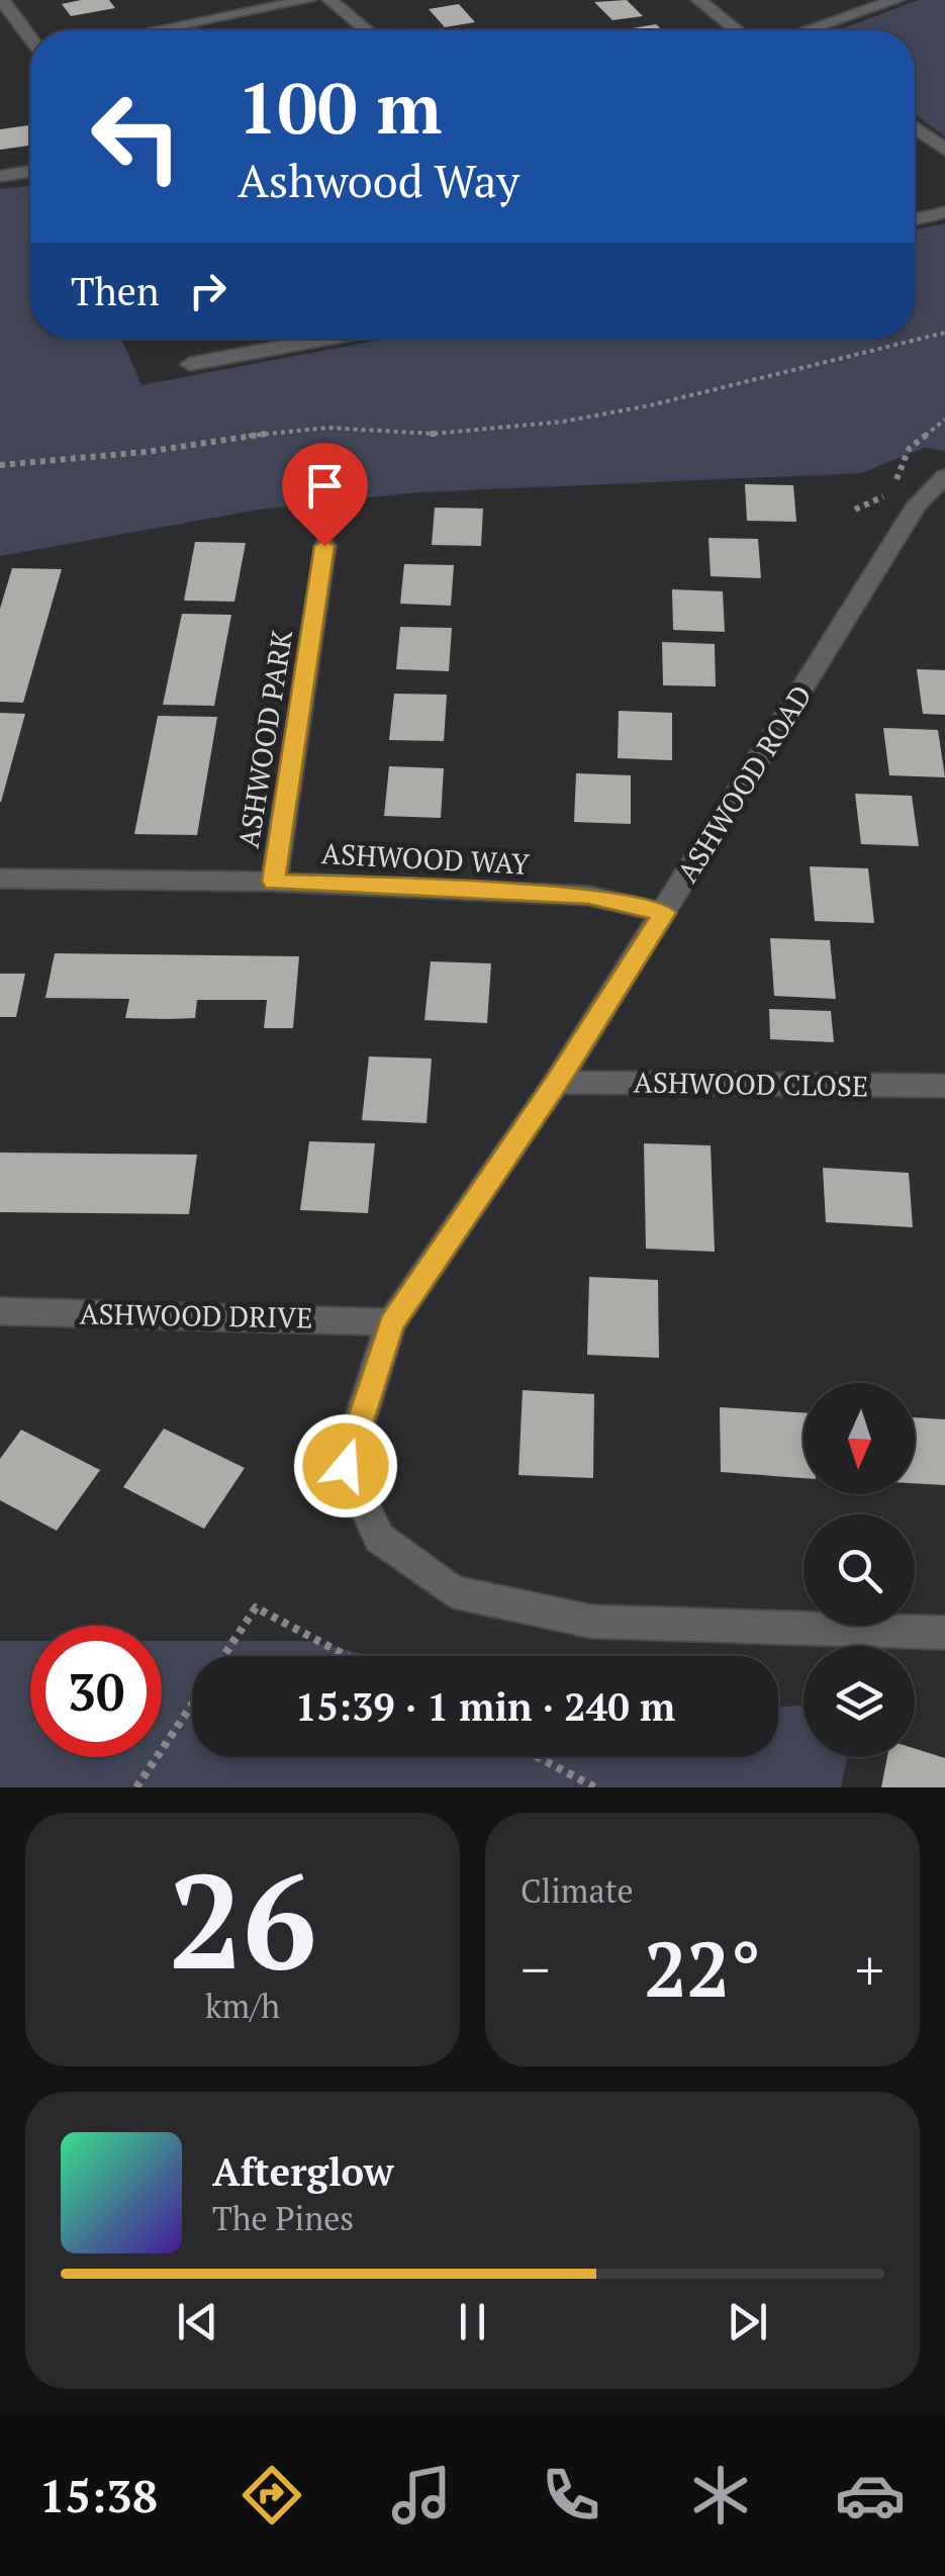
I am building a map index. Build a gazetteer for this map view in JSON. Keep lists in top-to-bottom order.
{
  "streets": {
    "street": [
      "ASHWOOD PARK",
      "ASHWOOD ROAD",
      "ASHWOOD WAY",
      "ASHWOOD CLOSE",
      "ASHWOOD DRIVE"
    ]
  },
  "crossings": [
    ["ASHWOOD PARK", "ASHWOOD WAY"],
    ["ASHWOOD ROAD", "ASHWOOD WAY"],
    ["ASHWOOD ROAD", "ASHWOOD CLOSE"],
    ["ASHWOOD ROAD", "ASHWOOD DRIVE"]
  ],
  "north": "bottom",
  "page": {
    "turn": ["100 m", "Ashwood Way"],
    "then": "Then",
    "limit": "30",
    "trip": "15:39 · 1 min · 240 m",
    "tile": [
      ["26", "km/h"],
      "Climate"
    ],
    "heat": ["−", "22°", "+"],
    "song": ["Afterglow", "The Pines"],
    "tabs": "15:38"
  }
}
